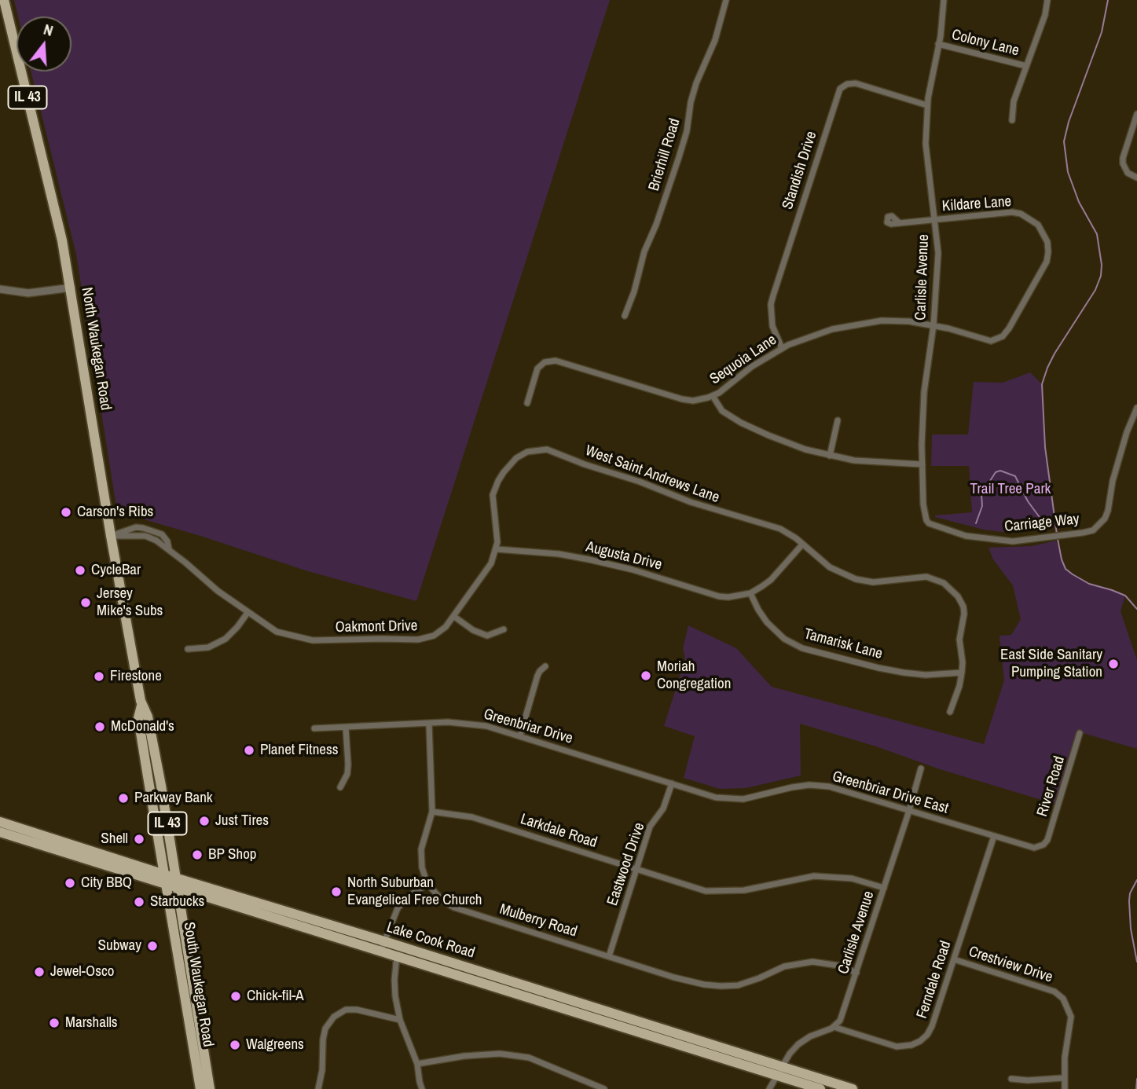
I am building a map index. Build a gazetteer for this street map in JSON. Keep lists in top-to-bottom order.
{
  "streets": {
    "main road": [
      "IL 43",
      "North Waukegan Road",
      "Lake Cook Road",
      "South Waukegan Road"
    ],
    "street": [
      "Colony Lane",
      "Brierhill Road",
      "Standish Drive",
      "Kildare Lane",
      "Carlisle Avenue",
      "Sequoia Lane",
      "West Saint Andrews Lane",
      "Carriage Way",
      "Augusta Drive",
      "Oakmont Drive",
      "Tamarisk Lane",
      "Greenbriar Drive",
      "River Road",
      "Greenbriar Drive East",
      "Larkdale Road",
      "Eastwood Drive",
      "Mulberry Road",
      "Crestview Drive",
      "Ferndale Road"
    ]
  },
  "crossings": [
    ["Colony Lane", "Carlisle Avenue"],
    ["Standish Drive", "Carlisle Avenue"],
    ["Standish Drive", "Sequoia Lane"],
    ["Kildare Lane", "Carlisle Avenue"],
    ["Kildare Lane", "Sequoia Lane"],
    ["Carlisle Avenue", "Sequoia Lane"],
    ["Carlisle Avenue", "Carriage Way"],
    ["Carlisle Avenue", "Greenbriar Drive East"],
    ["Carlisle Avenue", "Larkdale Road"],
    ["Carlisle Avenue", "Mulberry Road"],
    ["Carlisle Avenue", "Ferndale Road"],
    ["North Waukegan Road", "Oakmont Drive"],
    ["North Waukegan Road", "Lake Cook Road"],
    ["North Waukegan Road", "South Waukegan Road"],
    ["West Saint Andrews Lane", "Augusta Drive"],
    ["West Saint Andrews Lane", "Oakmont Drive"],
    ["West Saint Andrews Lane", "Tamarisk Lane"],
    ["Augusta Drive", "Oakmont Drive"],
    ["Augusta Drive", "Tamarisk Lane"],
    ["Greenbriar Drive", "Greenbriar Drive East"],
    ["Greenbriar Drive", "Eastwood Drive"],
    ["River Road", "Greenbriar Drive East"],
    ["Greenbriar Drive East", "Ferndale Road"],
    ["Larkdale Road", "Eastwood Drive"],
    ["Eastwood Drive", "Mulberry Road"],
    ["Lake Cook Road", "South Waukegan Road"],
    ["Crestview Drive", "Ferndale Road"]
  ],
  "parks": ["Trail Tree Park"],
  "places": [
    "Carson's Ribs",
    "CycleBar",
    "Jersey Mike's Subs",
    "East Side Sanitary Pumping Station",
    "Moriah Congregation",
    "Firestone",
    "McDonald's",
    "Planet Fitness",
    "Parkway Bank",
    "Just Tires",
    "Shell",
    "BP Shop",
    "City BBQ",
    "North Suburban Evangelical Free Church",
    "Starbucks",
    "Subway",
    "Jewel-Osco",
    "Chick-fil-A",
    "Marshalls",
    "Walgreens"
  ],
  "north": "top"
}
